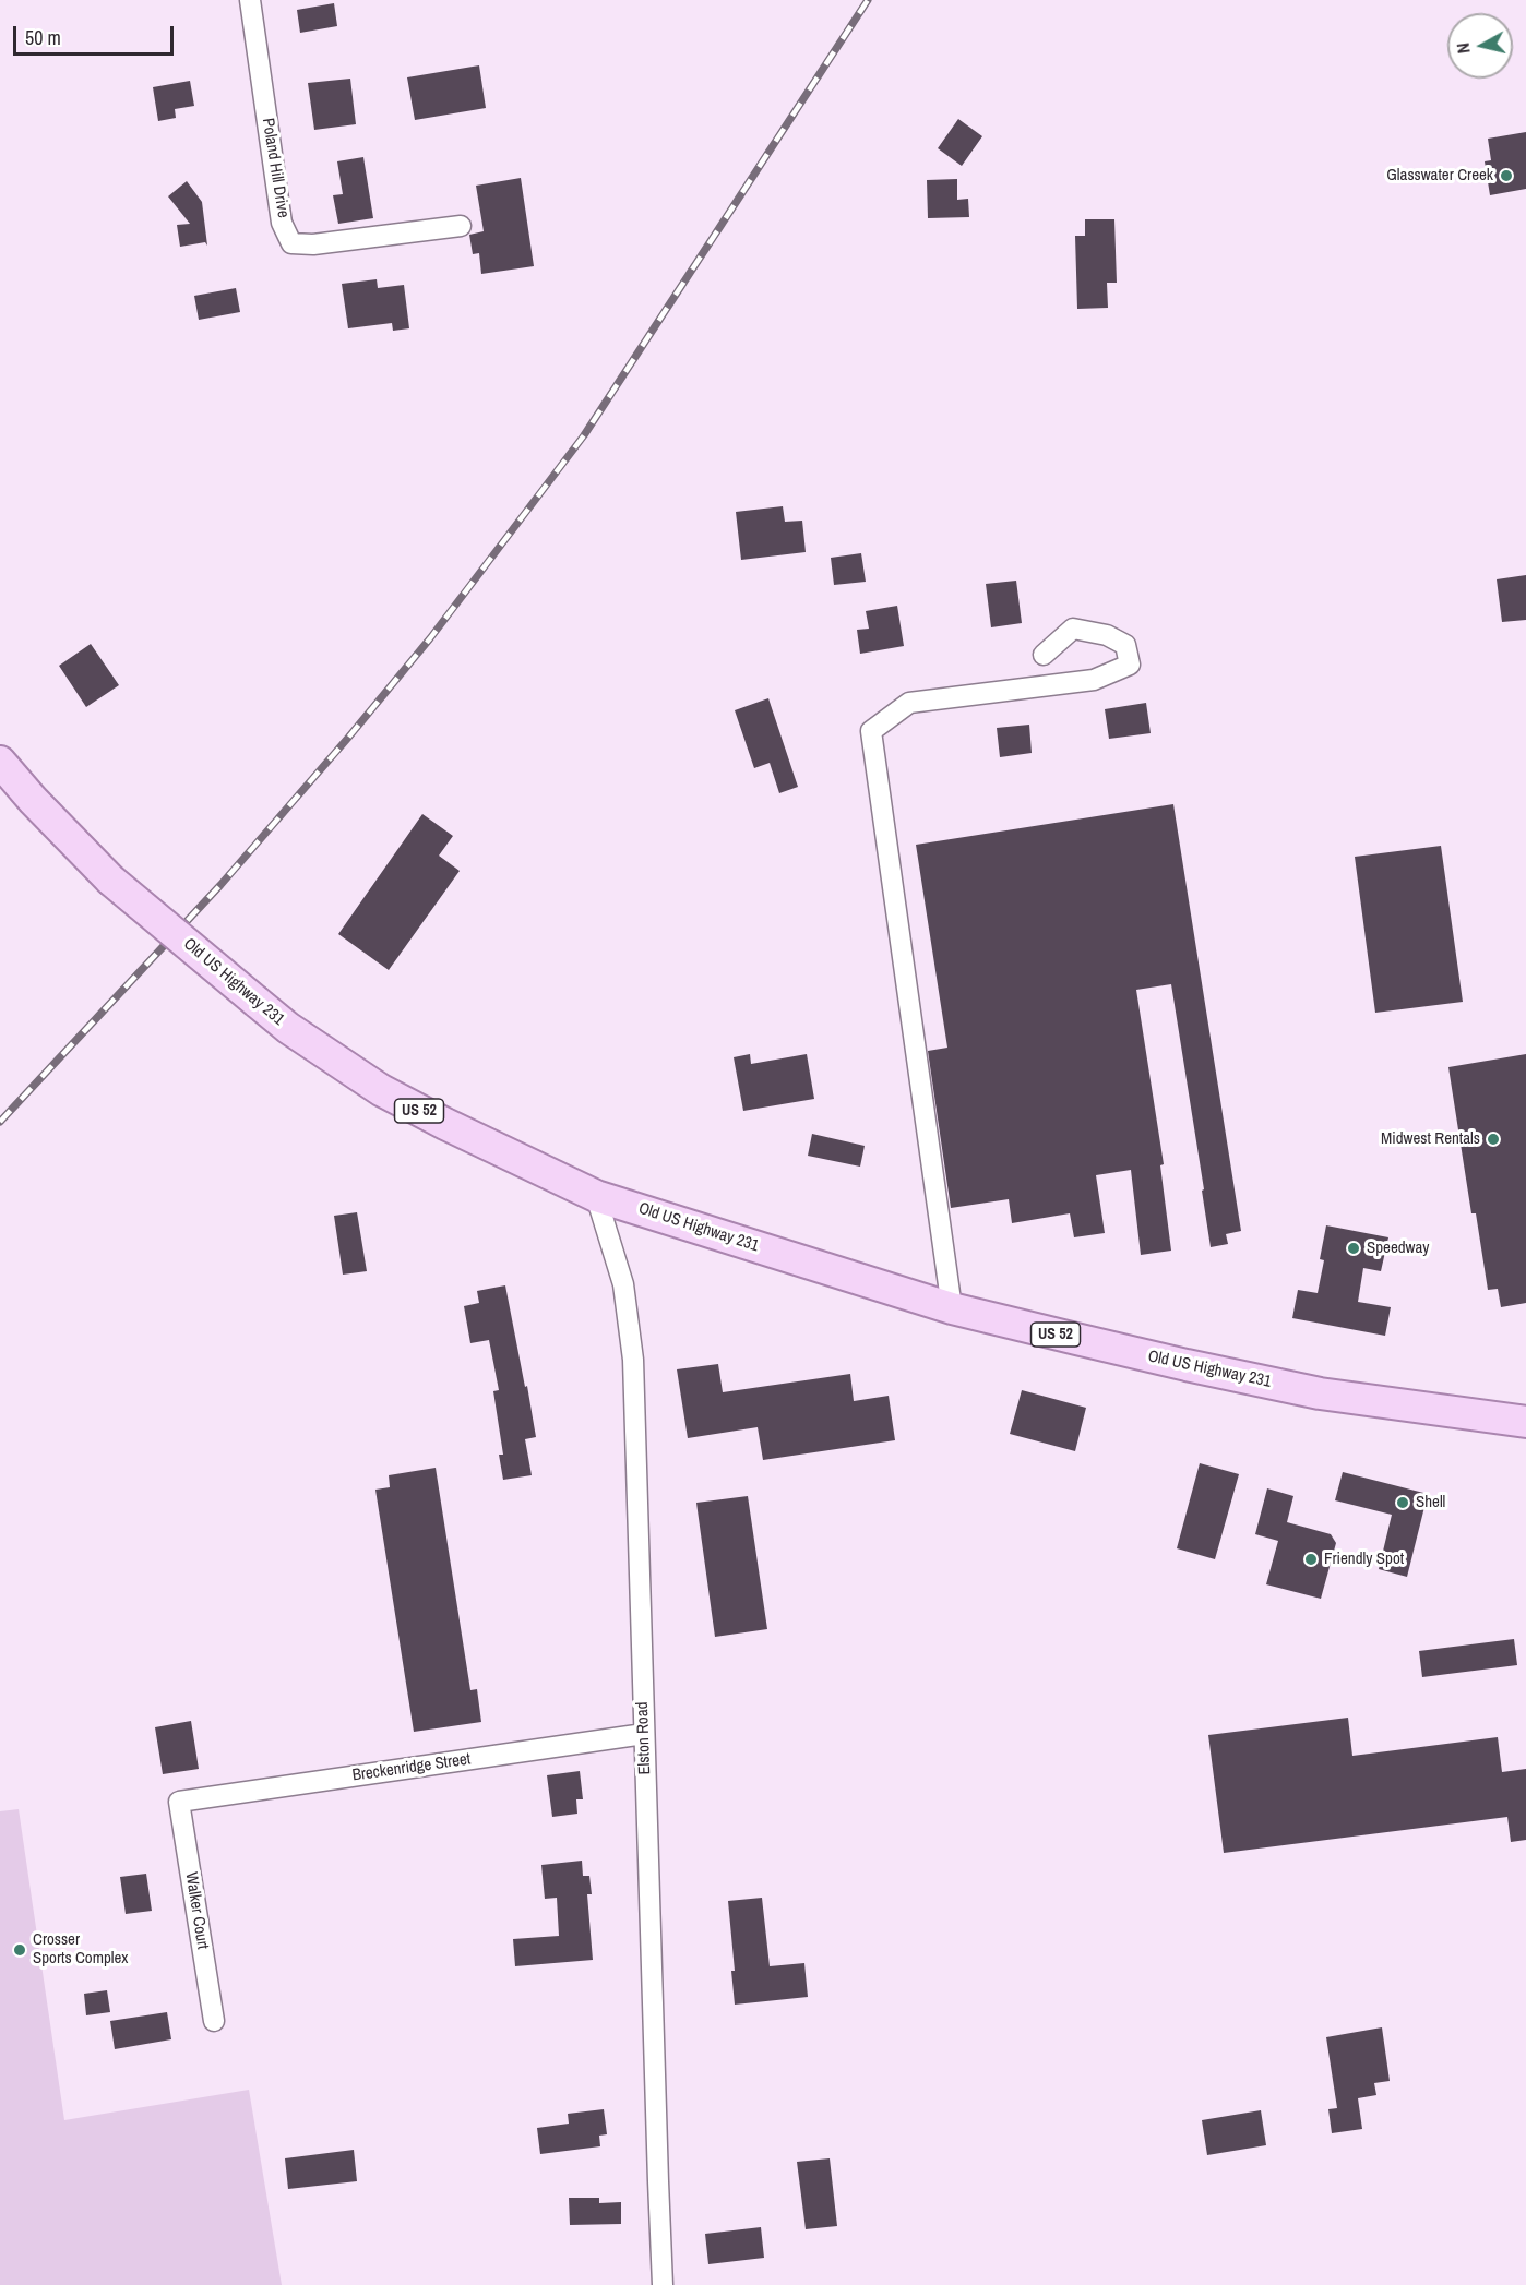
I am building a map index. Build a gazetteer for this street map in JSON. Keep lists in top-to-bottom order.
{
  "streets": {
    "main road": ["Old US Highway 231", "US 52"],
    "street": [
      "Poland Hill Drive",
      "Elston Road",
      "Breckenridge Street",
      "Walker Court"
    ]
  },
  "crossings": [
    ["Old US Highway 231", "Elston Road"],
    ["Elston Road", "Breckenridge Street"],
    ["Breckenridge Street", "Walker Court"]
  ],
  "places": [
    "Glasswater Creek",
    "Midwest Rentals",
    "Speedway",
    "Shell",
    "Friendly Spot",
    "Crosser Sports Complex"
  ],
  "scale_bar": "50 m",
  "north": "left"
}
